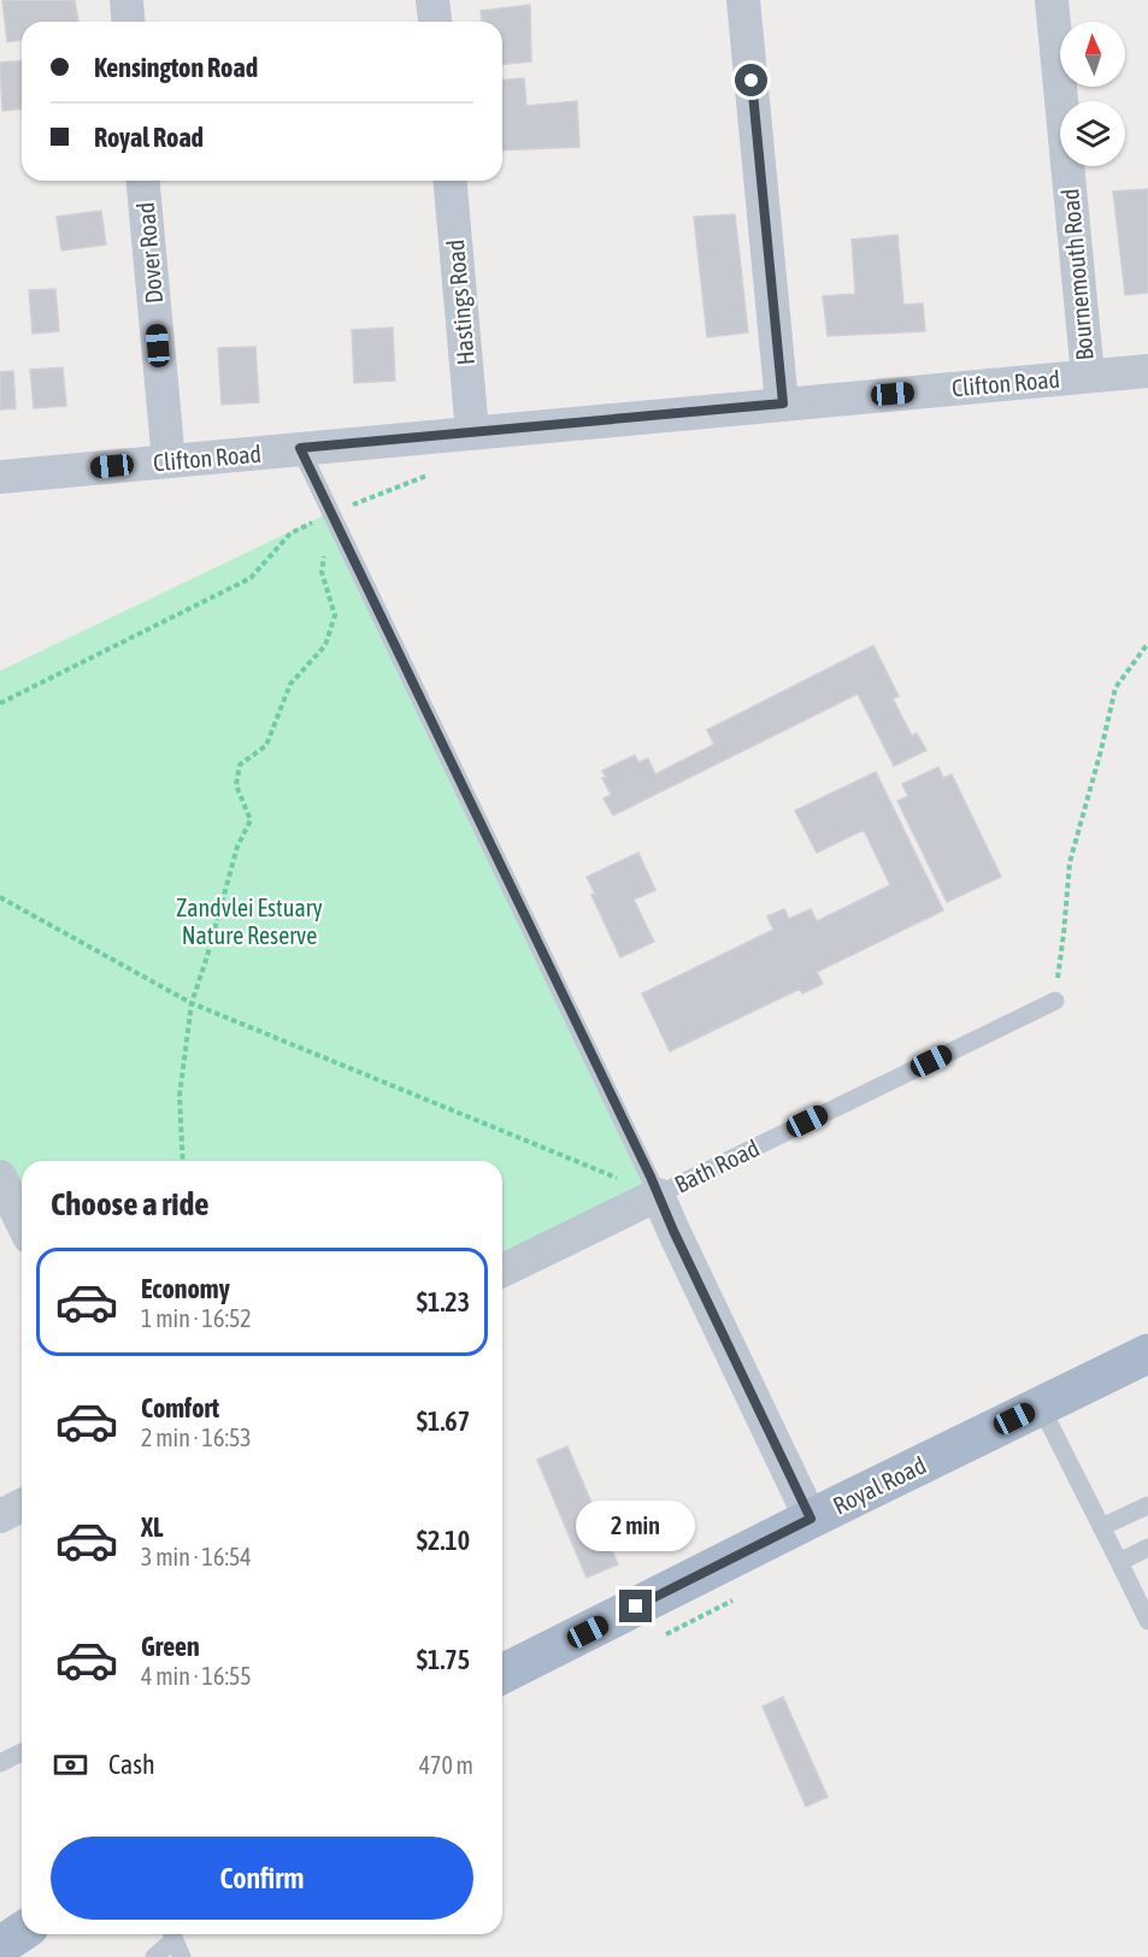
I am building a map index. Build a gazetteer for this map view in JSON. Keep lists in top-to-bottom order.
{
  "streets": {
    "main road": ["Royal Road"],
    "street": [
      "Dover Road",
      "Bournemouth Road",
      "Hastings Road",
      "Clifton Road",
      "Bath Road"
    ]
  },
  "crossings": [
    ["Dover Road", "Clifton Road"],
    ["Bournemouth Road", "Clifton Road"],
    ["Hastings Road", "Clifton Road"]
  ],
  "parks": ["Zandvlei Estuary Nature Reserve"],
  "north": "top",
  "page": {
    "banner": ["Kensington Road", "Royal Road"],
    "heading": "Choose a ride",
    "list": [
      {
        "name": "Economy",
        "note": "1 min · 16:52",
        "value": "$1.23"
      },
      {
        "name": "Comfort",
        "note": "2 min · 16:53",
        "value": "$1.67"
      },
      {
        "name": "XL",
        "note": "3 min · 16:54",
        "value": "$2.10"
      },
      {
        "name": "Green",
        "note": "4 min · 16:55",
        "value": "$1.75"
      }
    ],
    "bubble": "2 min",
    "pay": ["Cash", "470 m"],
    "buttons": "Confirm"
  }
}
